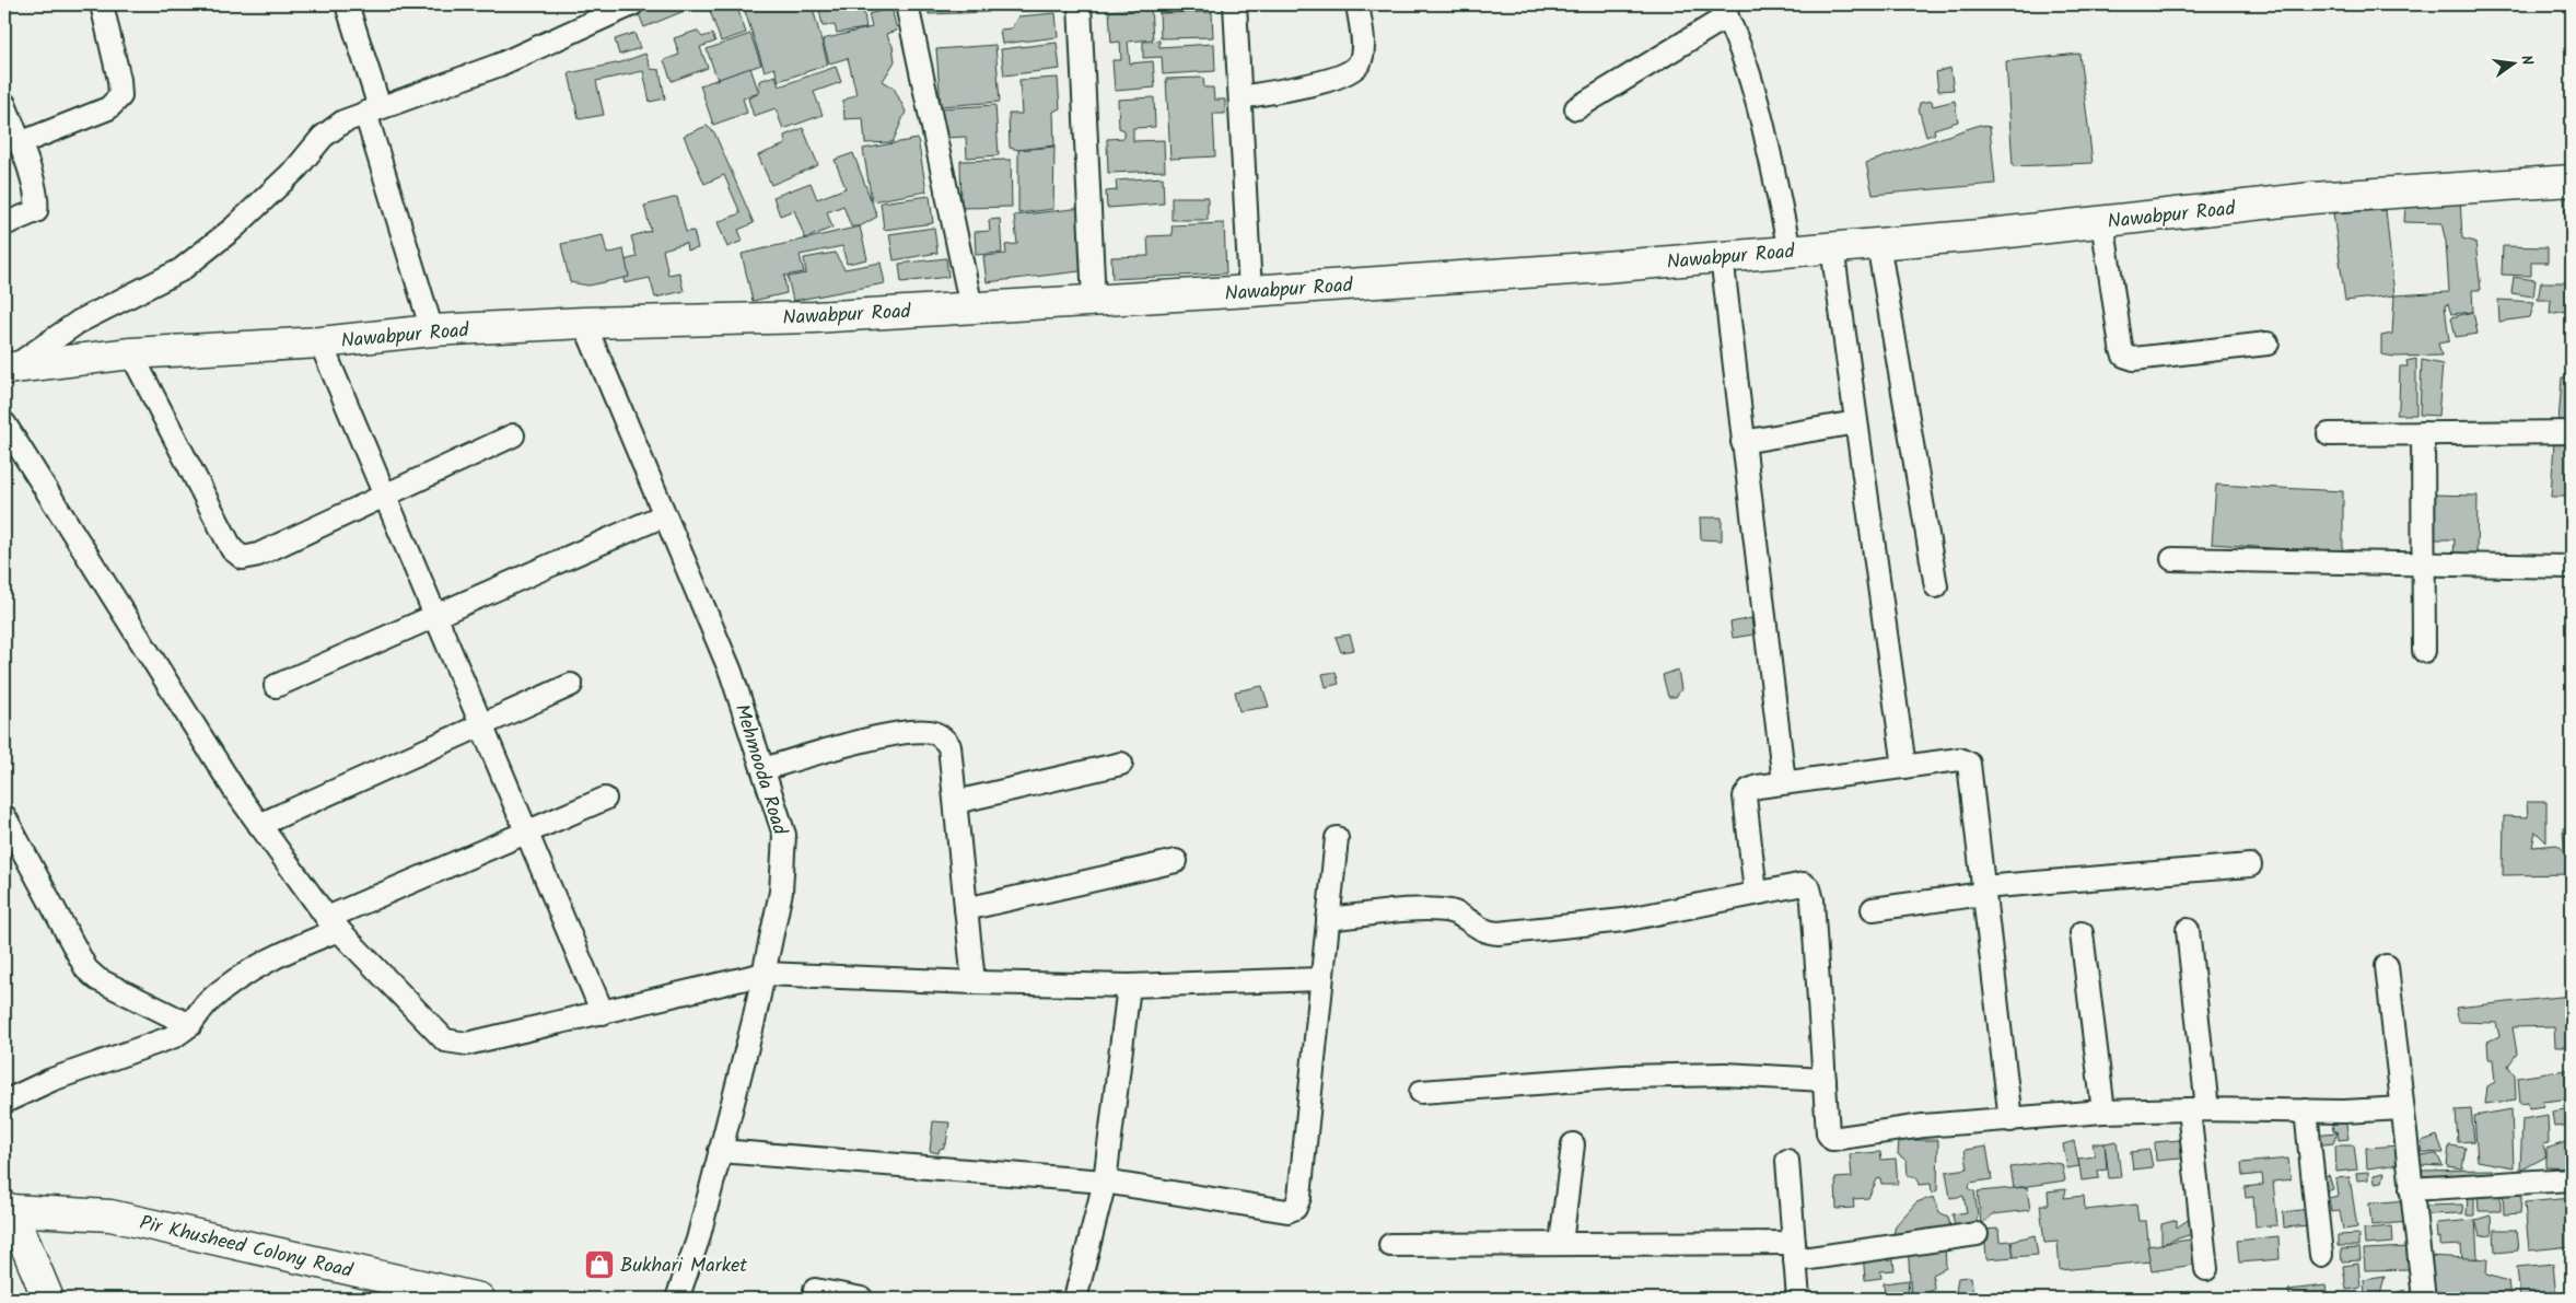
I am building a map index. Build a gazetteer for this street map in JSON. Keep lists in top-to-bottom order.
{
  "streets": {
    "street": ["Nawabpur Road", "Mehmooda Road", "Pir Khusheed Colony Road"]
  },
  "crossings": [
    ["Nawabpur Road", "Mehmooda Road"]
  ],
  "places": {
    "shop": ["Bukhari Market"]
  },
  "north": "right"
}
